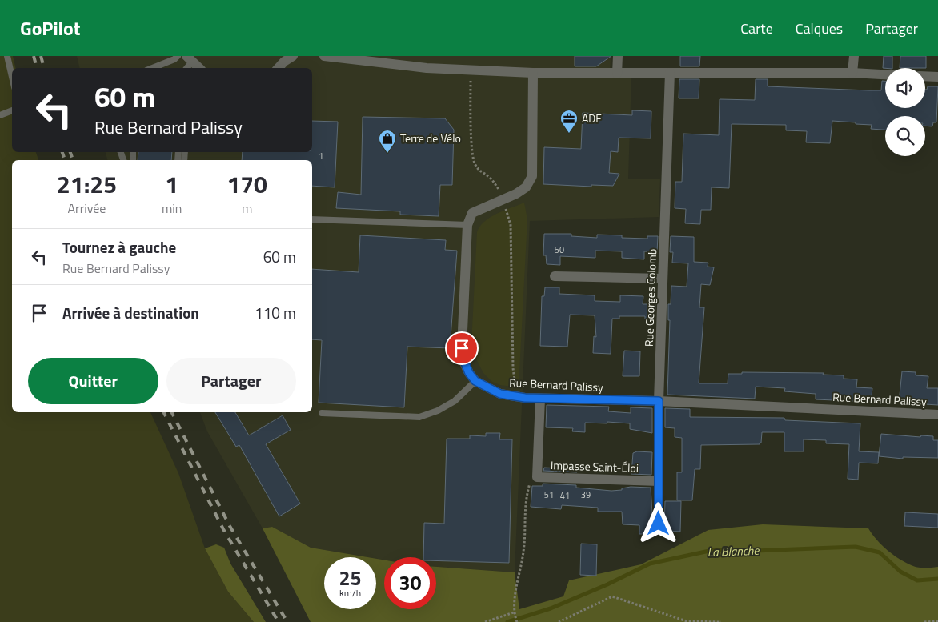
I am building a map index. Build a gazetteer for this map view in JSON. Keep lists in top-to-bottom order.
{
  "streets": {
    "street": ["Rue Georges Colomb", "Rue Bernard Palissy", "Impasse Saint-Éloi"]
  },
  "crossings": [
    ["Rue Georges Colomb", "Rue Bernard Palissy"],
    ["Rue Georges Colomb", "Impasse Saint-Éloi"],
    ["Rue Bernard Palissy", "Impasse Saint-Éloi"]
  ],
  "water": ["La Blanche"],
  "places": {
    "office": ["ADF"],
    "shop": ["Terre de Vélo"]
  },
  "house_numbers": [
    "1",
    "50",
    "51",
    "39",
    "41"
  ],
  "page": {
    "header": "GoPilot",
    "nav": ["Carte", "Calques", "Partager"],
    "turn": ["60 m", "Rue Bernard Palissy"],
    "eta": [
      "21:25",
      "Arrivée",
      "1",
      "min",
      "170",
      "m"
    ],
    "list": [
      {
        "name": "Tournez à gauche",
        "note": "Rue Bernard Palissy",
        "value": "60 m"
      },
      {
        "name": "Arrivée à destination",
        "value": "110 m"
      }
    ],
    "buttons": ["Quitter", "Partager"],
    "speed": "25 km/h",
    "limit": "30"
  }
}
